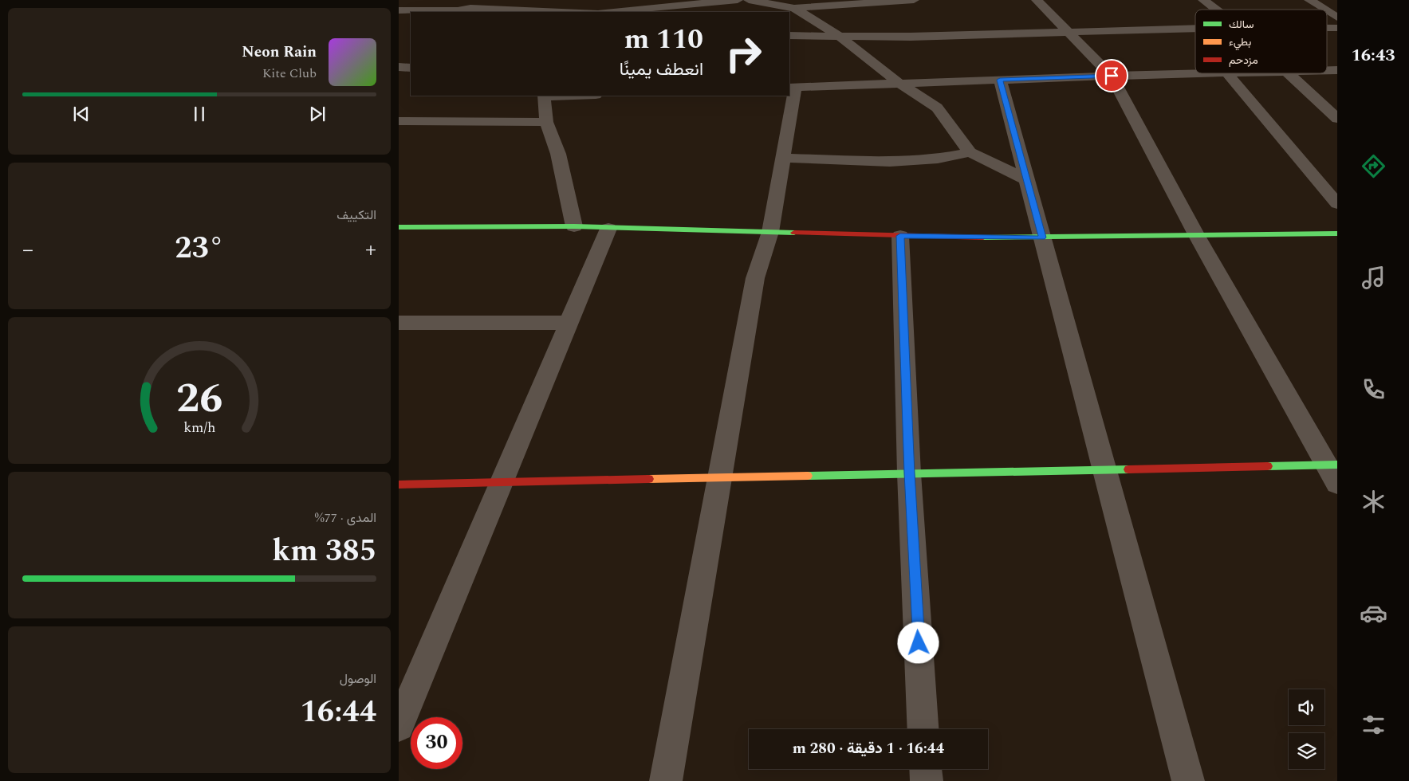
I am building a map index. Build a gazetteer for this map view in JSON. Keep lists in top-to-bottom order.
{
  "legend": ["سالك", "بطيء", "مزدحم"],
  "page": {
    "tabs": "16:43",
    "turn": ["110 m", "انعطف يمينًا"],
    "song": ["Neon Rain", "Kite Club"],
    "tile": [
      "التكييف",
      ["المدى · 77%", "385 km"],
      ["الوصول", "16:44"]
    ],
    "heat": ["−", "23°", "+"],
    "limit": "30",
    "trip": "16:44 · 1 دقيقة · 280 m",
    "gauge": ["26", "km/h"]
  }
}
